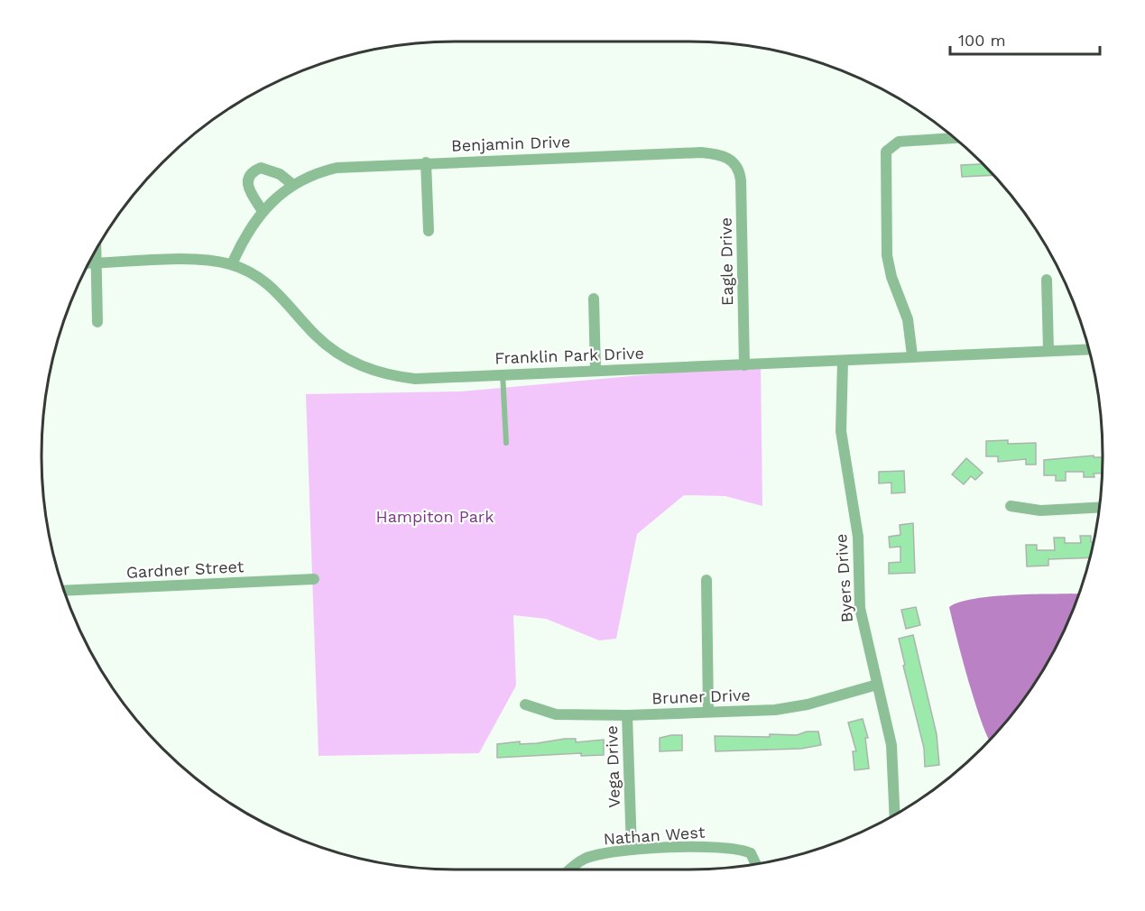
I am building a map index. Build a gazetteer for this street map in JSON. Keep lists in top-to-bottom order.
{
  "streets": {
    "street": [
      "Benjamin Drive",
      "Eagle Drive",
      "Franklin Park Drive",
      "Gardner Street",
      "Byers Drive",
      "Bruner Drive",
      "Vega Drive",
      "Nathan West"
    ]
  },
  "crossings": [
    ["Benjamin Drive", "Eagle Drive"],
    ["Benjamin Drive", "Franklin Park Drive"],
    ["Eagle Drive", "Franklin Park Drive"],
    ["Franklin Park Drive", "Byers Drive"],
    ["Byers Drive", "Bruner Drive"],
    ["Bruner Drive", "Vega Drive"],
    ["Vega Drive", "Nathan West"]
  ],
  "parks": ["Hampiton Park"],
  "scale_bar": "100 m"
}
